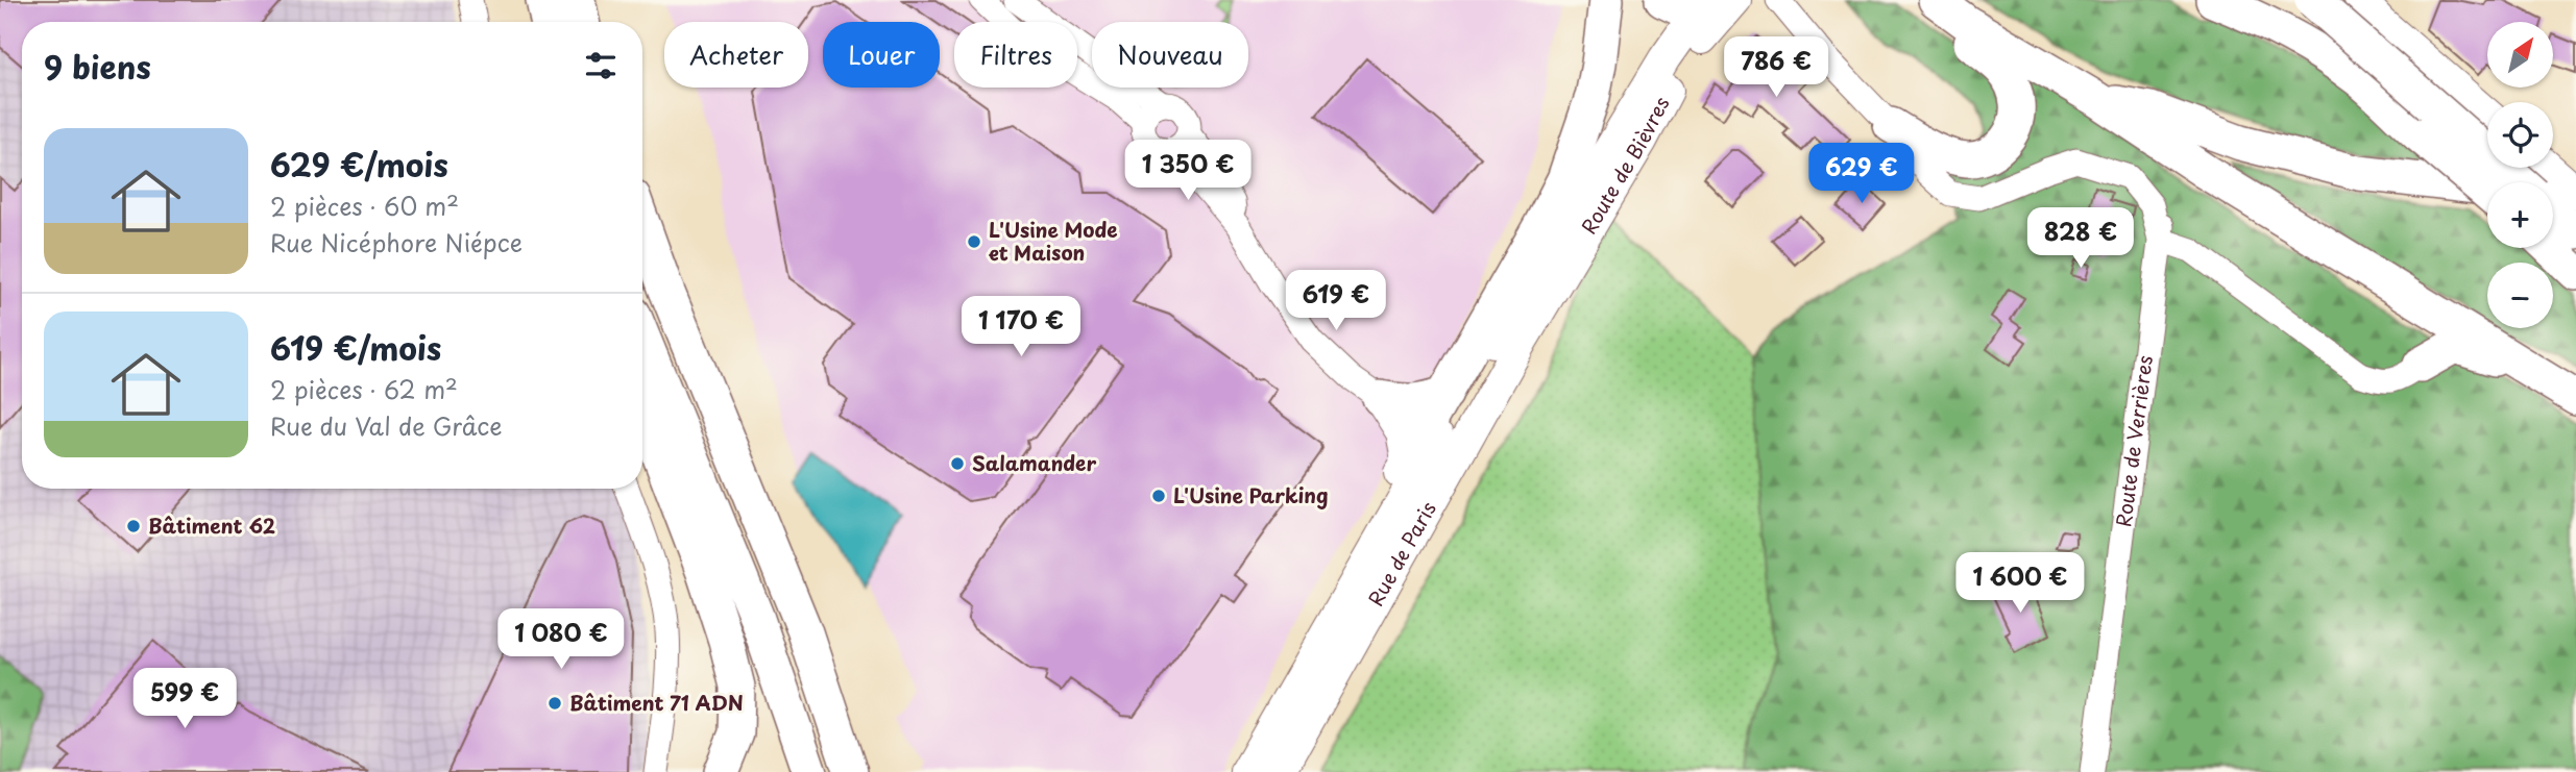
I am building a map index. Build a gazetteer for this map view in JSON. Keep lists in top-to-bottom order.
{
  "streets": {
    "main road": ["Rue de Paris"],
    "street": ["Route de Verrières"]
  },
  "places": [
    "L'Usine Mode et Maison",
    "Salamander",
    "L'Usine Parking",
    "Bâtiment 62",
    "Bâtiment 71 ADN"
  ],
  "north": "top right",
  "page": {
    "map_buttons": ["+", "−"],
    "chip": [
      "Acheter",
      "Louer",
      "Filtres",
      "Nouveau"
    ],
    "heading": "9 biens",
    "price": [
      "786 €",
      "1 350 €",
      "629 €",
      "828 €",
      "619 €",
      "1 170 €",
      "1 600 €",
      "1 080 €",
      "599 €"
    ],
    "list": [
      {
        "name": "629 €/mois",
        "note": "2 pièces · 60 m² · Rue Nicéphore Niépce"
      },
      {
        "name": "619 €/mois",
        "note": "2 pièces · 62 m² · Rue du Val de Grâce"
      }
    ]
  }
}
